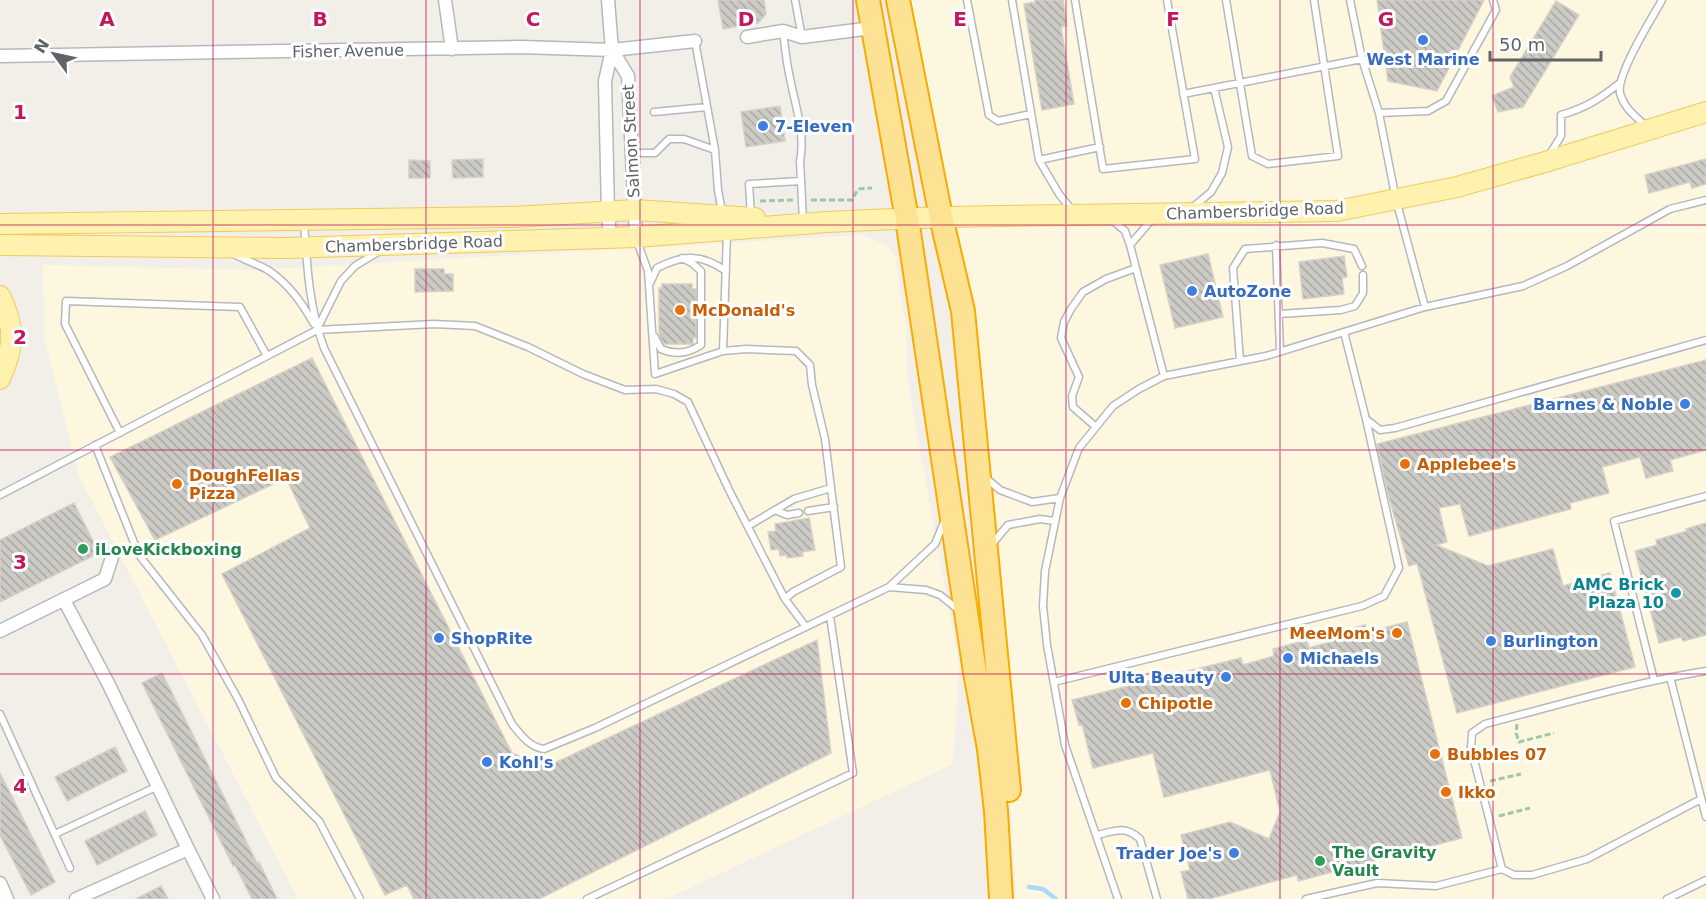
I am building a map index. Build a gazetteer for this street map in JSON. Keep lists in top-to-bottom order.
{
  "streets": {
    "main road": ["Chambersbridge Road"],
    "street": ["Fisher Avenue", "Salmon Street"]
  },
  "crossings": [
    ["Fisher Avenue", "Salmon Street"],
    ["Salmon Street", "Chambersbridge Road"]
  ],
  "places": [
    "West Marine",
    "7-Eleven",
    "AutoZone",
    "McDonald's",
    "Barnes & Noble",
    "Applebee's",
    "DoughFellas Pizza",
    "iLoveKickboxing",
    "AMC Brick Plaza 10",
    "MeeMom's",
    "ShopRite",
    "Burlington",
    "Michaels",
    "Ulta Beauty",
    "Chipotle",
    "Bubbles 07",
    "Kohl's",
    "Ikko",
    "Trader Joe's",
    "The Gravity Vault"
  ],
  "scale_bar": "50 m",
  "north": "top left",
  "grid": {
    "columns": [
      "A",
      "B",
      "C",
      "D",
      "E",
      "F",
      "G"
    ],
    "rows": [
      "1",
      "2",
      "3",
      "4"
    ]
  }
}
